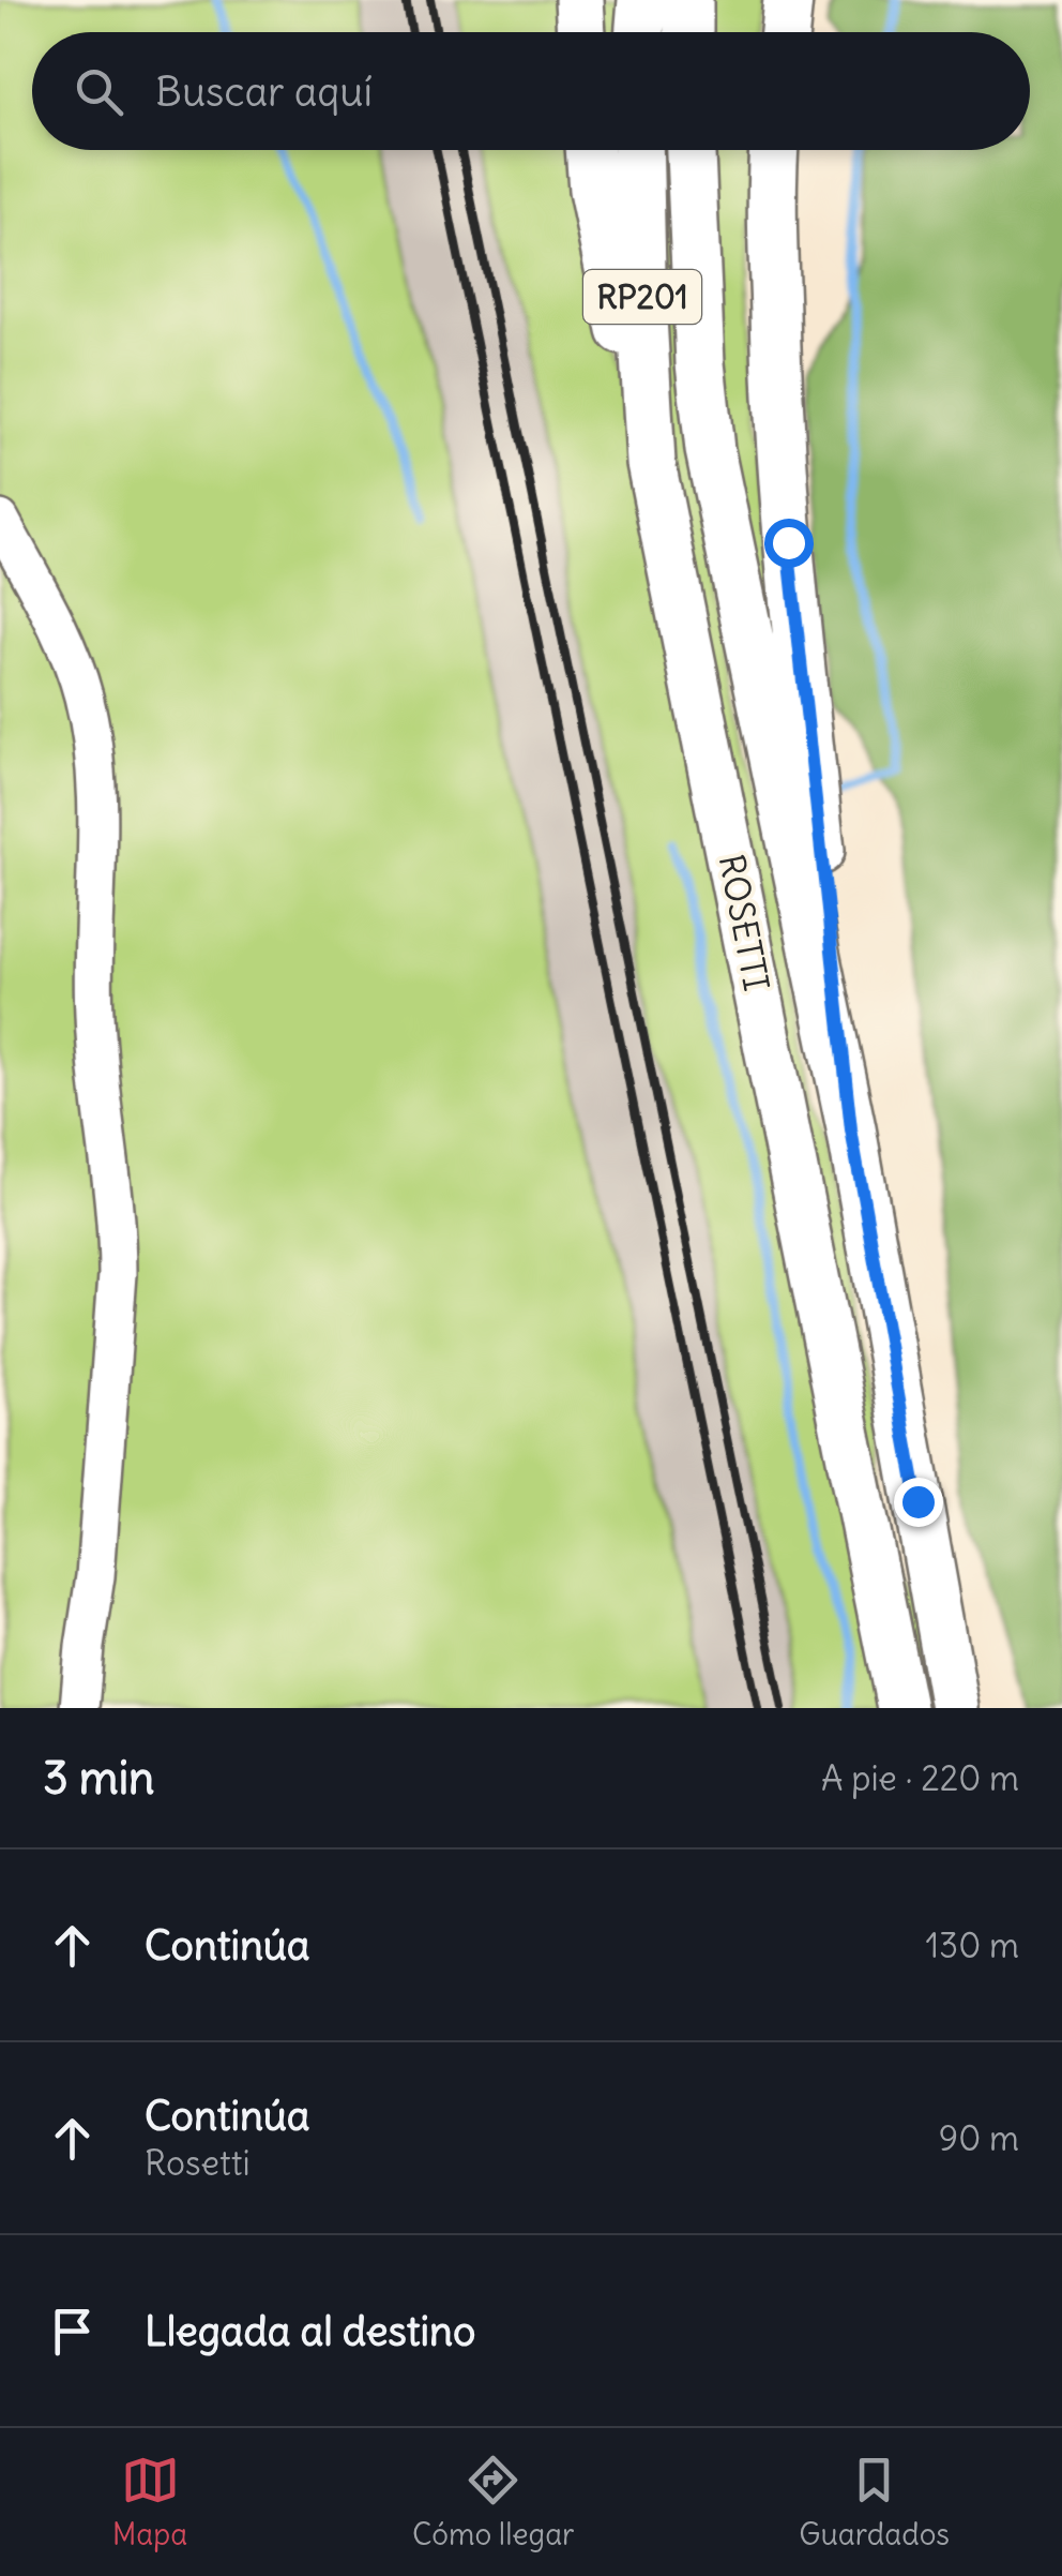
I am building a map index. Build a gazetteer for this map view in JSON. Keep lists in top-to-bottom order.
{
  "streets": {
    "main road": ["RP201", "ROSETTI"]
  },
  "page": {
    "search": "Buscar aquí",
    "heading": ["3 min", "A pie · 220 m"],
    "list": [
      ["Continúa", "130 m"],
      ["Continúa", "Rosetti", "90 m"],
      "Llegada al destino"
    ],
    "nav": ["Mapa", "Cómo llegar", "Guardados"]
  }
}
